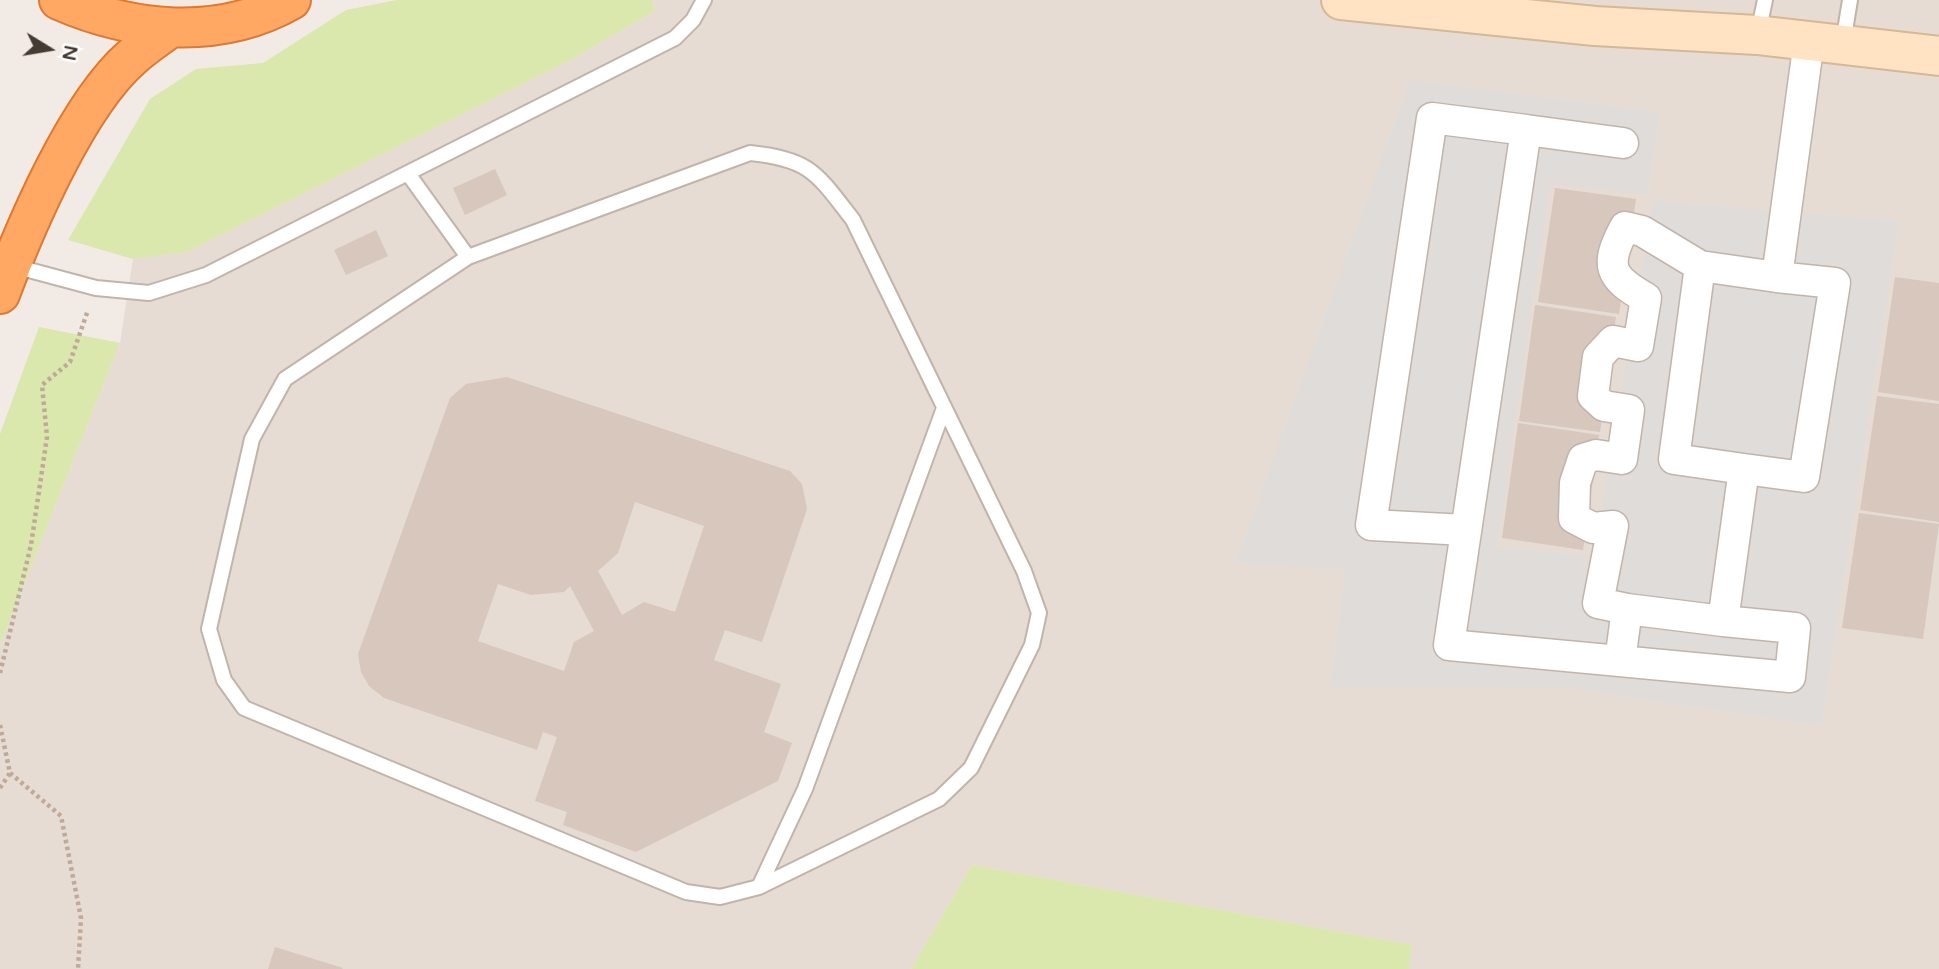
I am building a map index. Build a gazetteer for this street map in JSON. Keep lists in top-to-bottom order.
{
  "north": "right"
}
